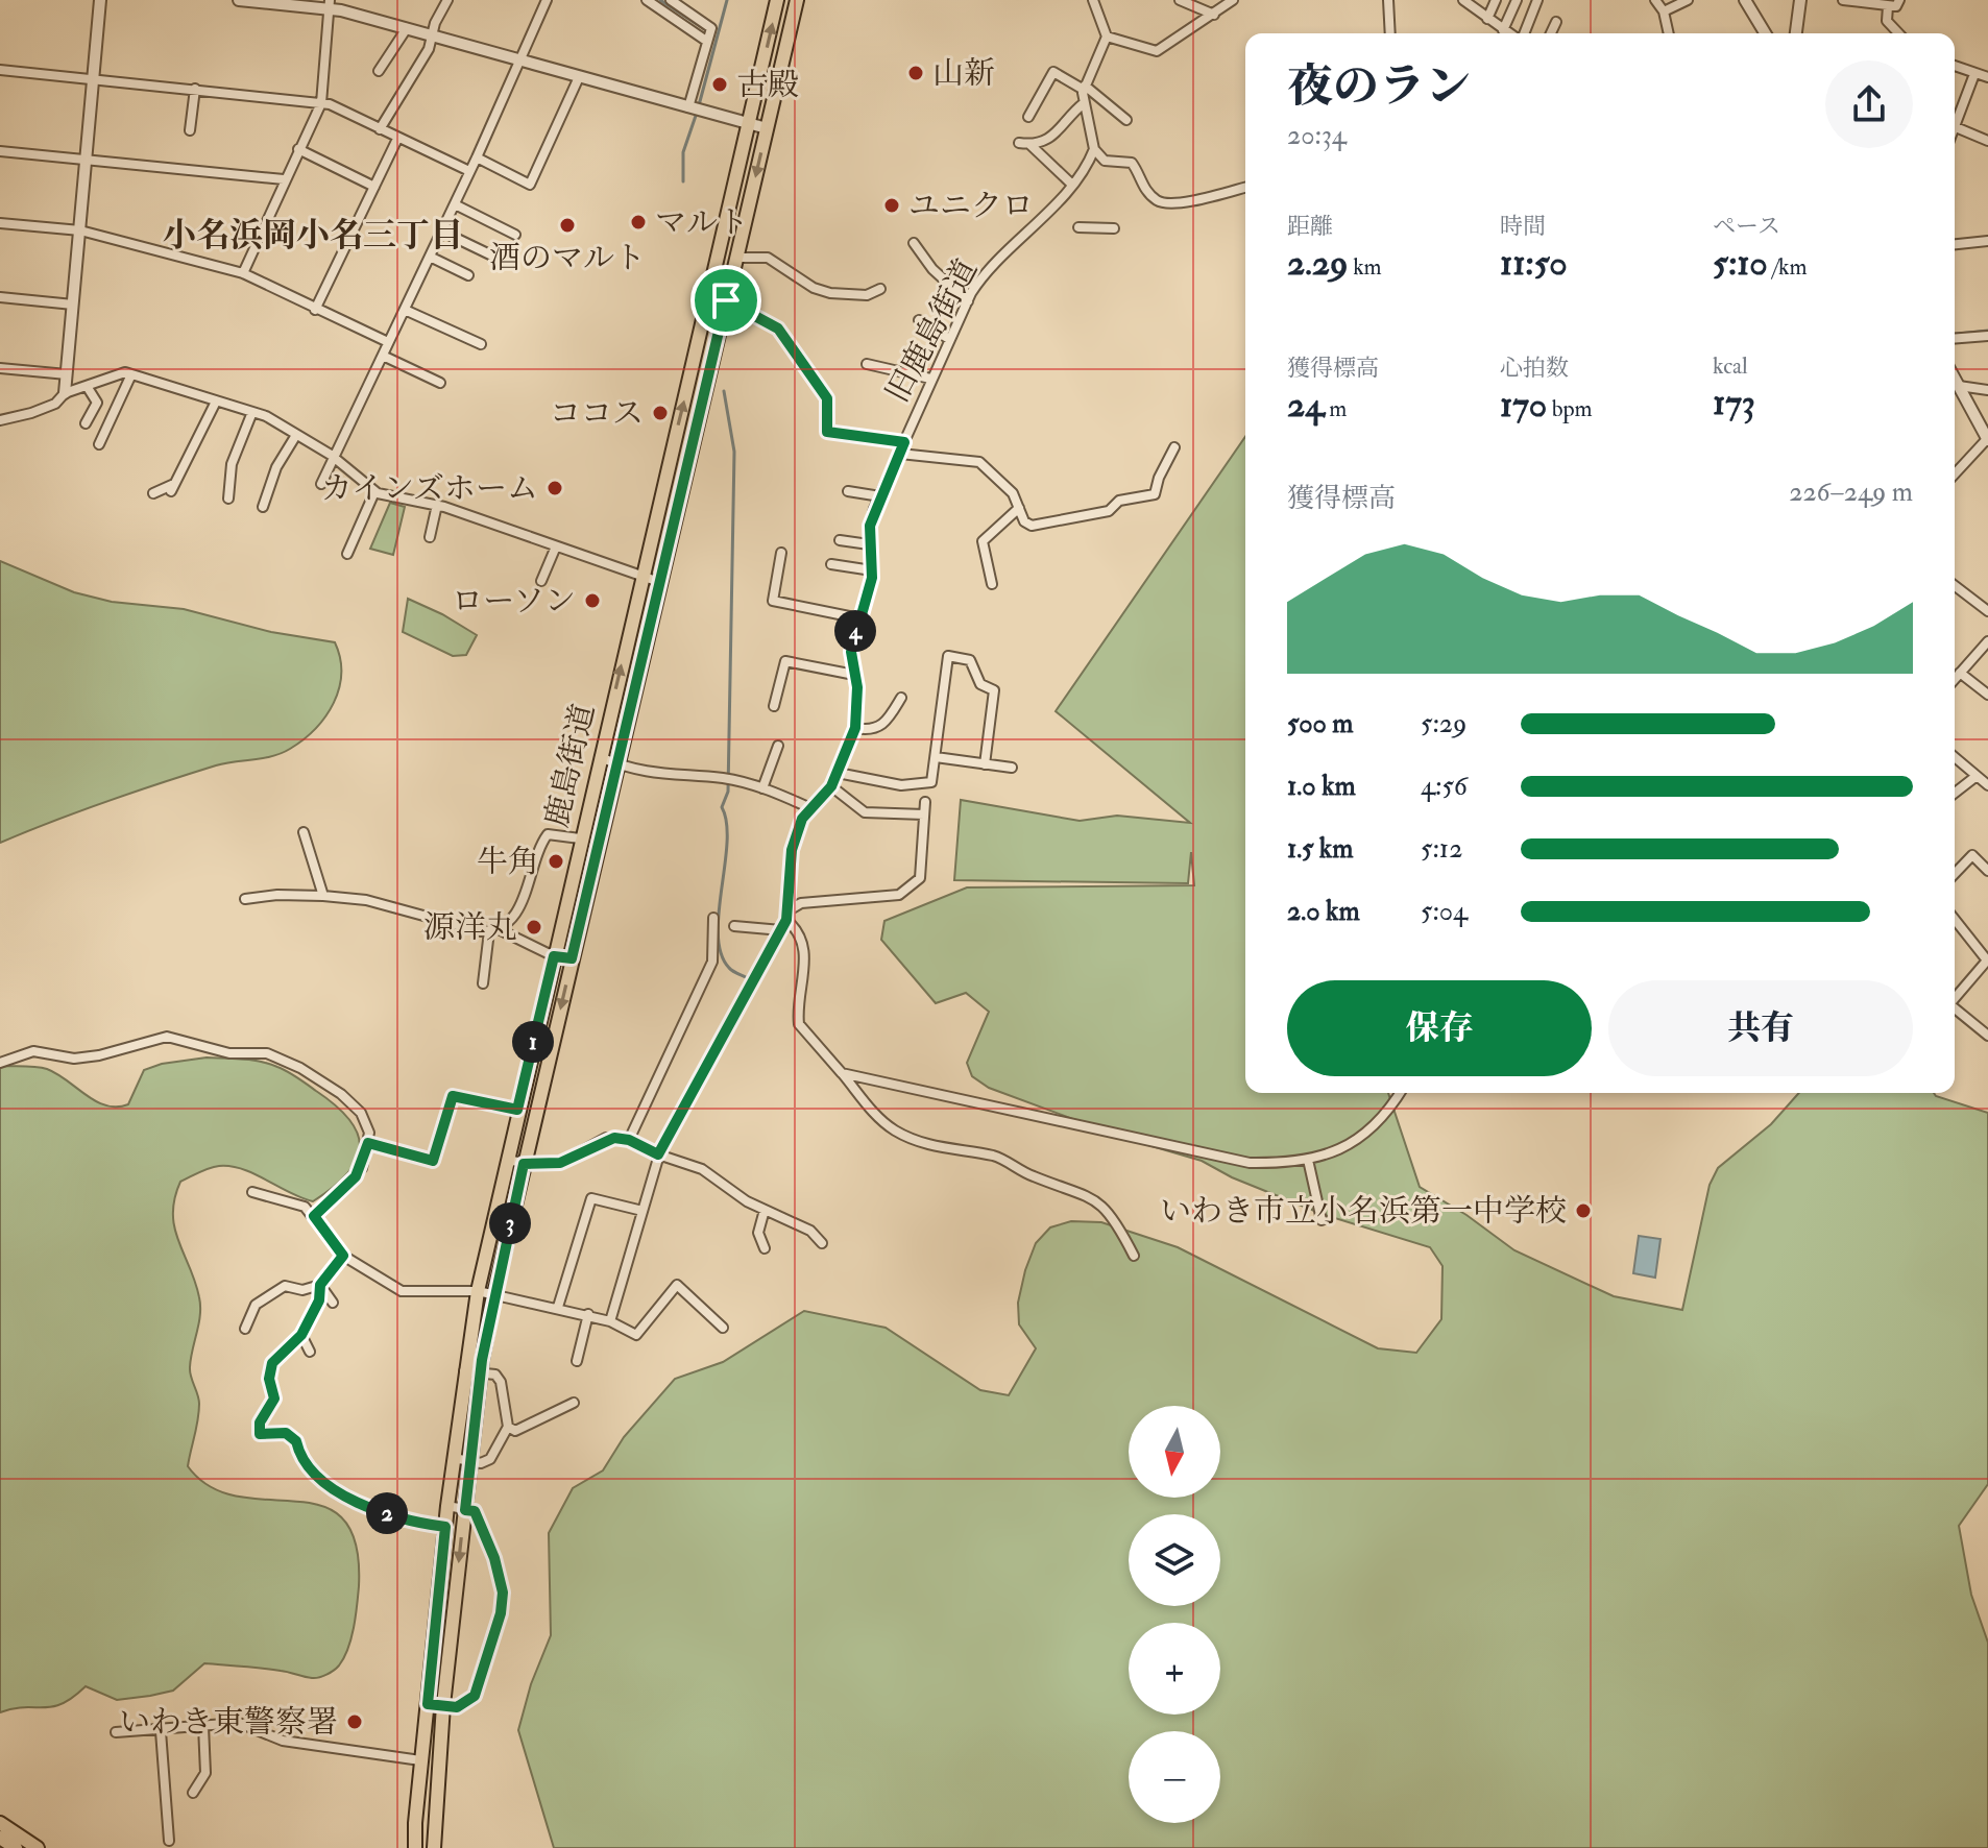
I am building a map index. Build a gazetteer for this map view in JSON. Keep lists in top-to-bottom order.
{
  "streets": {
    "main road": ["鹿島街道"],
    "street": ["旧鹿島街道"]
  },
  "districts": ["小名浜岡小名三丁目"],
  "places": [
    "山新",
    "古殿",
    "ユニクロ",
    "マルト",
    "酒のマルト",
    "ココス",
    "カインズホーム",
    "ローソン",
    "牛角",
    "源洋丸",
    "いわき市立小名浜第一中学校",
    "いわき東警察署"
  ],
  "north": "bottom",
  "page": {
    "heading": ["夜のラン", "20:34"],
    "stats": [
      ["距離", "2.29 km"],
      ["時間", "11:50"],
      ["ペース", "5:10 /km"],
      ["獲得標高", "24 m"],
      ["心拍数", "170 bpm"],
      ["kcal", "173"]
    ],
    "chart": ["獲得標高", "226–249 m"],
    "pins": [
      "4",
      "1",
      "3",
      "2"
    ],
    "list": [
      {
        "name": "500 m",
        "note": "5:29"
      },
      {
        "name": "1.0 km",
        "note": "4:56"
      },
      {
        "name": "1.5 km",
        "note": "5:12"
      },
      {
        "name": "2.0 km",
        "note": "5:04"
      }
    ],
    "buttons": ["保存", "共有"],
    "map_buttons": ["+", "−"]
  }
}
